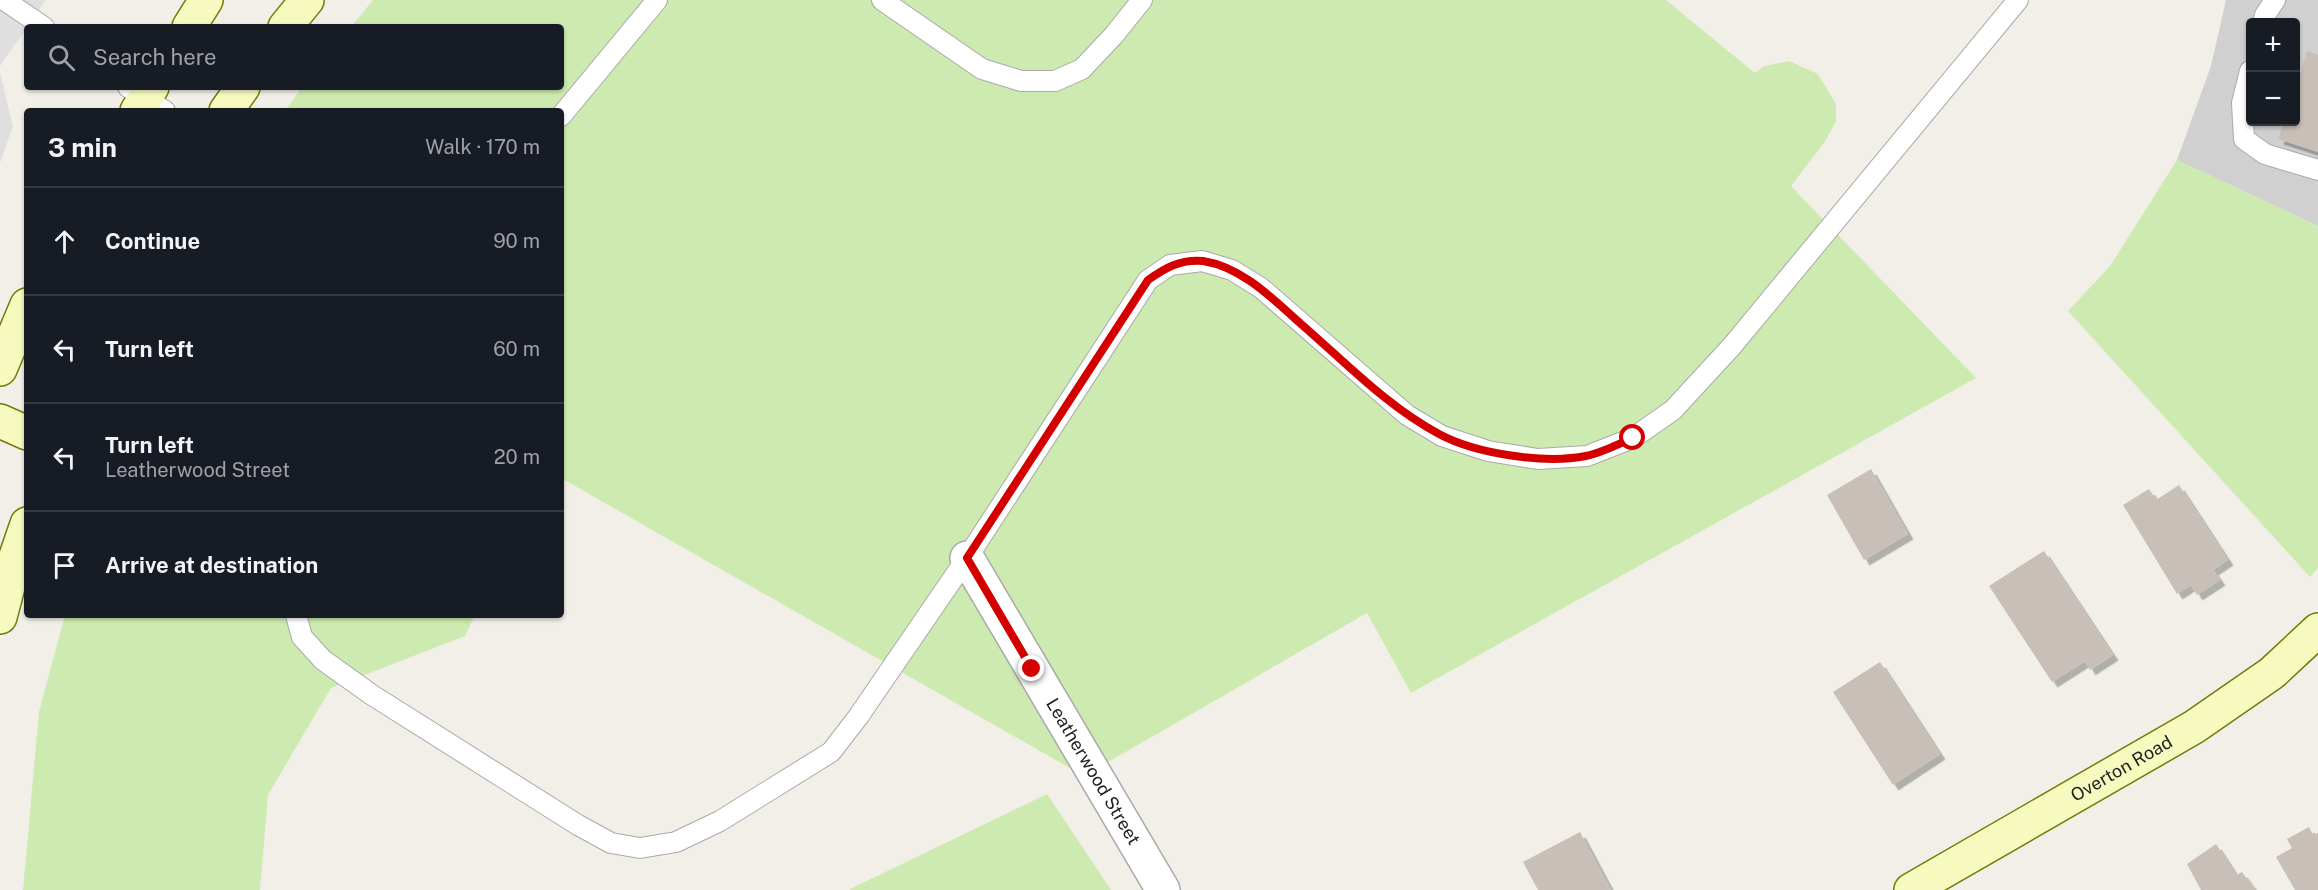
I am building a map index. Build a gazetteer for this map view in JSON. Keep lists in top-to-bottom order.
{
  "streets": {
    "street": ["Overton Road", "Leatherwood Street"]
  },
  "page": {
    "map_buttons": ["+", "−"],
    "search": "Search here",
    "heading": ["3 min", "Walk · 170 m"],
    "list": [
      ["Continue", "90 m"],
      ["Turn left", "60 m"],
      ["Turn left", "Leatherwood Street", "20 m"],
      "Arrive at destination"
    ]
  }
}
